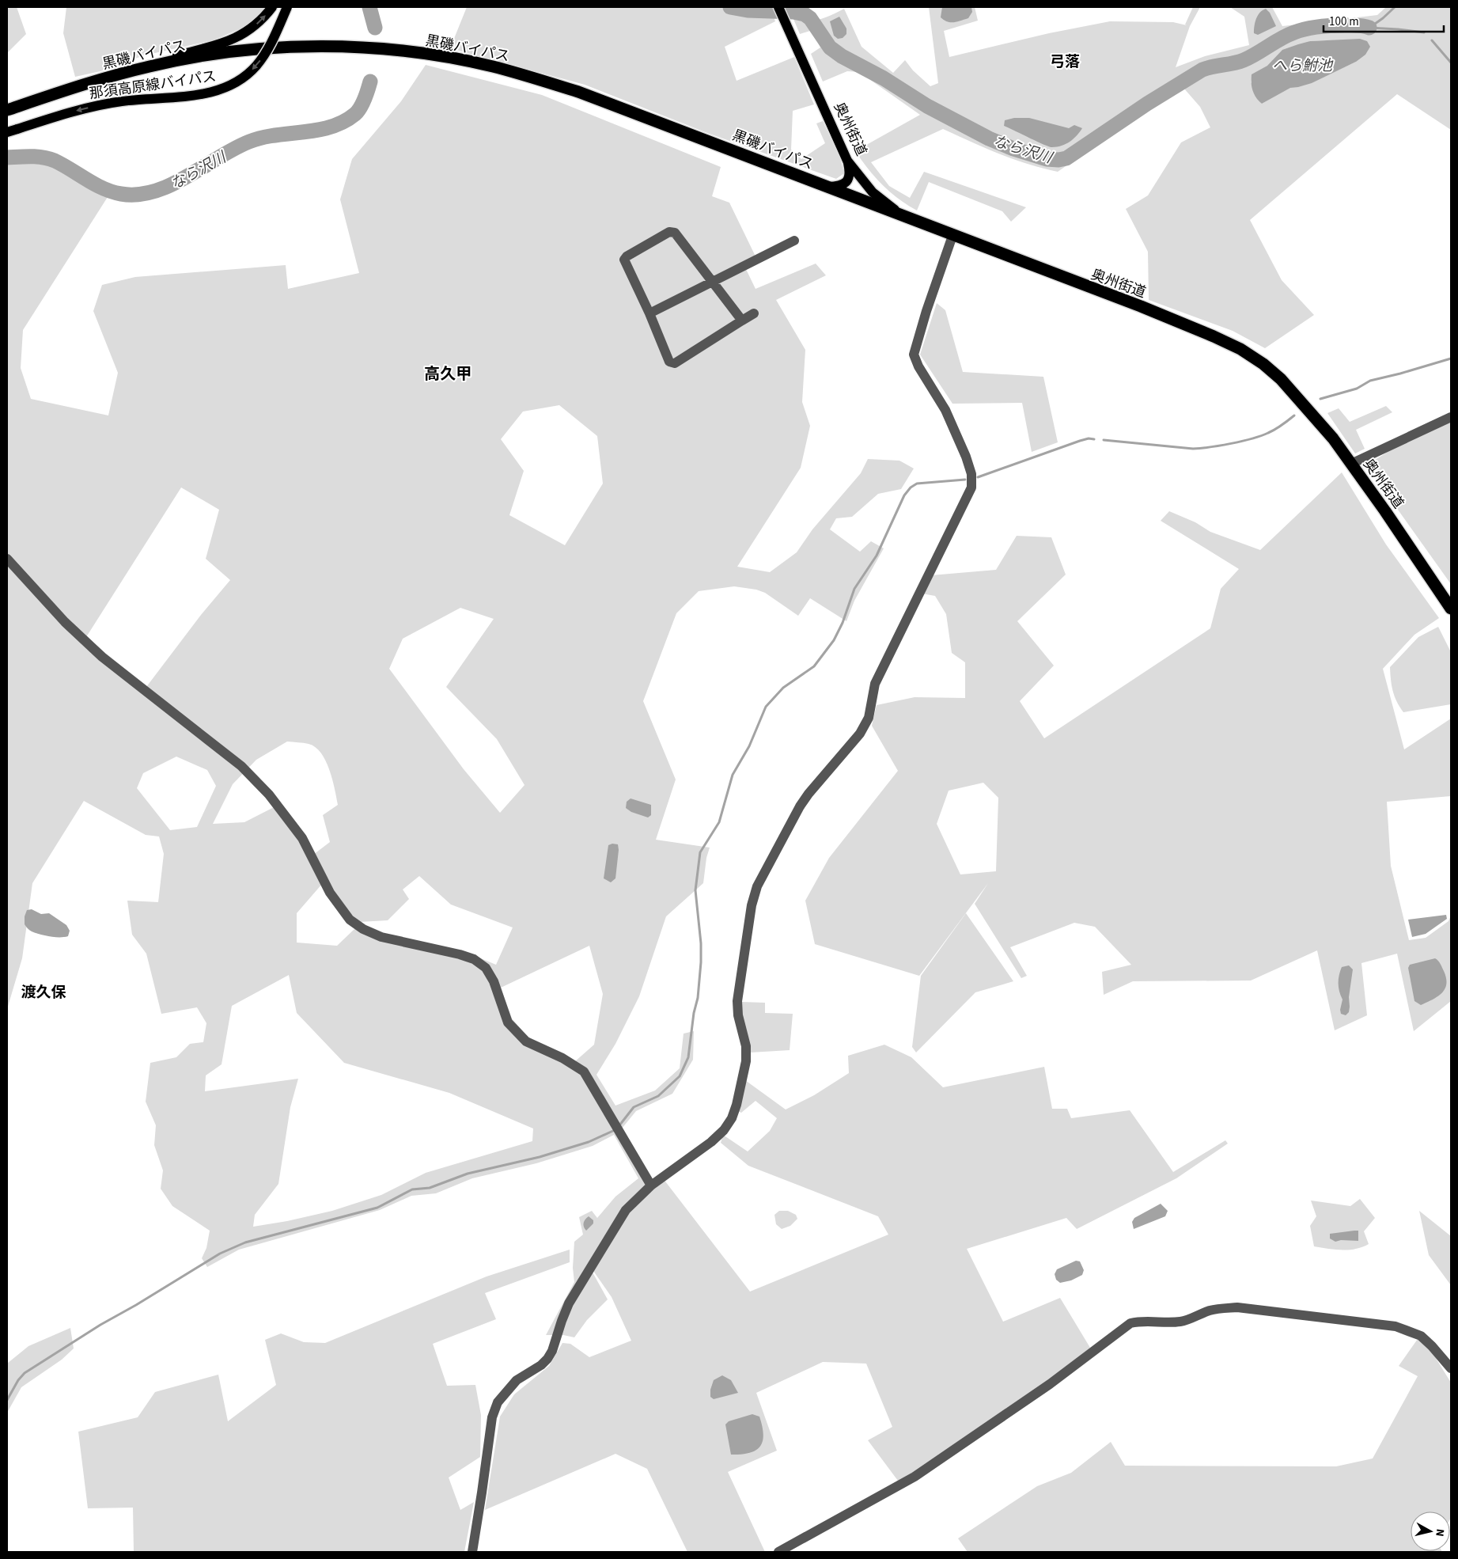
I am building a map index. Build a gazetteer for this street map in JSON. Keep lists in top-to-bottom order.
{
  "streets": {
    "highway": ["黒磯バイパス", "奥州街道"],
    "main road": ["那須高原線バイパス"]
  },
  "crossings": [
    ["黒磯バイパス", "那須高原線バイパス"],
    ["黒磯バイパス", "奥州街道"]
  ],
  "districts": ["弓落", "高久甲", "渡久保"],
  "water": ["へら鮒池", "なら沢川"],
  "scale_bar": "100 m",
  "north": "right"
}
